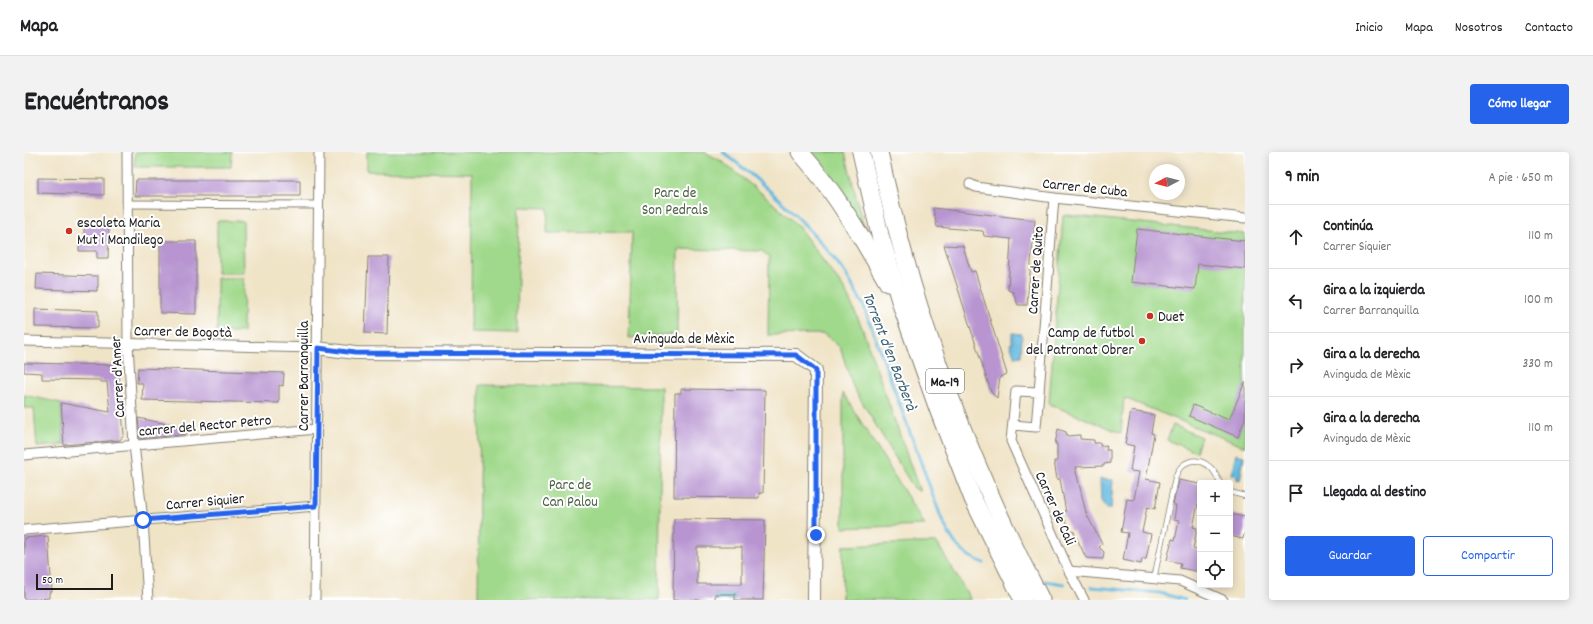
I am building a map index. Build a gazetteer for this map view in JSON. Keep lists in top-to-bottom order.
{
  "streets": {
    "highway": ["Ma-19"],
    "street": [
      "Carrer de Cuba",
      "Carrer de Quito",
      "Carrer de Bogotà",
      "Avinguda de Mèxic",
      "Carrer Barranquilla",
      "Carrer d'Amer",
      "carrer del Rector Petro",
      "Carrer Siquier",
      "Carrer de Cali"
    ]
  },
  "crossings": [
    ["Carrer de Cuba", "Carrer de Quito"],
    ["Carrer de Quito", "Carrer de Cali"],
    ["Carrer de Bogotà", "Avinguda de Mèxic"],
    ["Carrer de Bogotà", "Carrer Barranquilla"],
    ["Carrer de Bogotà", "Carrer d'Amer"],
    ["Avinguda de Mèxic", "Carrer Barranquilla"],
    ["Carrer Barranquilla", "carrer del Rector Petro"],
    ["Carrer Barranquilla", "Carrer Siquier"],
    ["Carrer d'Amer", "carrer del Rector Petro"],
    ["Carrer d'Amer", "Carrer Siquier"]
  ],
  "water": ["Torrent d'en Barberà"],
  "parks": ["Parc de Son Pedrals", "Parc de Can Palou"],
  "places": ["escoleta Maria Mut i Mandilego", "Duet", "Camp de futbol del Patronat Obrer"],
  "scale_bar": "50 m",
  "north": "left",
  "page": {
    "header": "Mapa",
    "nav": [
      "Inicio",
      "Mapa",
      "Nosotros",
      "Contacto"
    ],
    "title": "Encuéntranos",
    "buttons": [
      "Cómo llegar",
      ["Guardar", "Compartir"]
    ],
    "heading": ["9 min", "A pie · 650 m"],
    "list": [
      ["Continúa", "Carrer Siquier", "110 m"],
      ["Gira a la izquierda", "Carrer Barranquilla", "100 m"],
      ["Gira a la derecha", "Avinguda de Mèxic", "330 m"],
      ["Gira a la derecha", "Avinguda de Mèxic", "110 m"],
      "Llegada al destino"
    ],
    "map_buttons": ["+", "−"],
    "scale": "50 m"
  }
}
